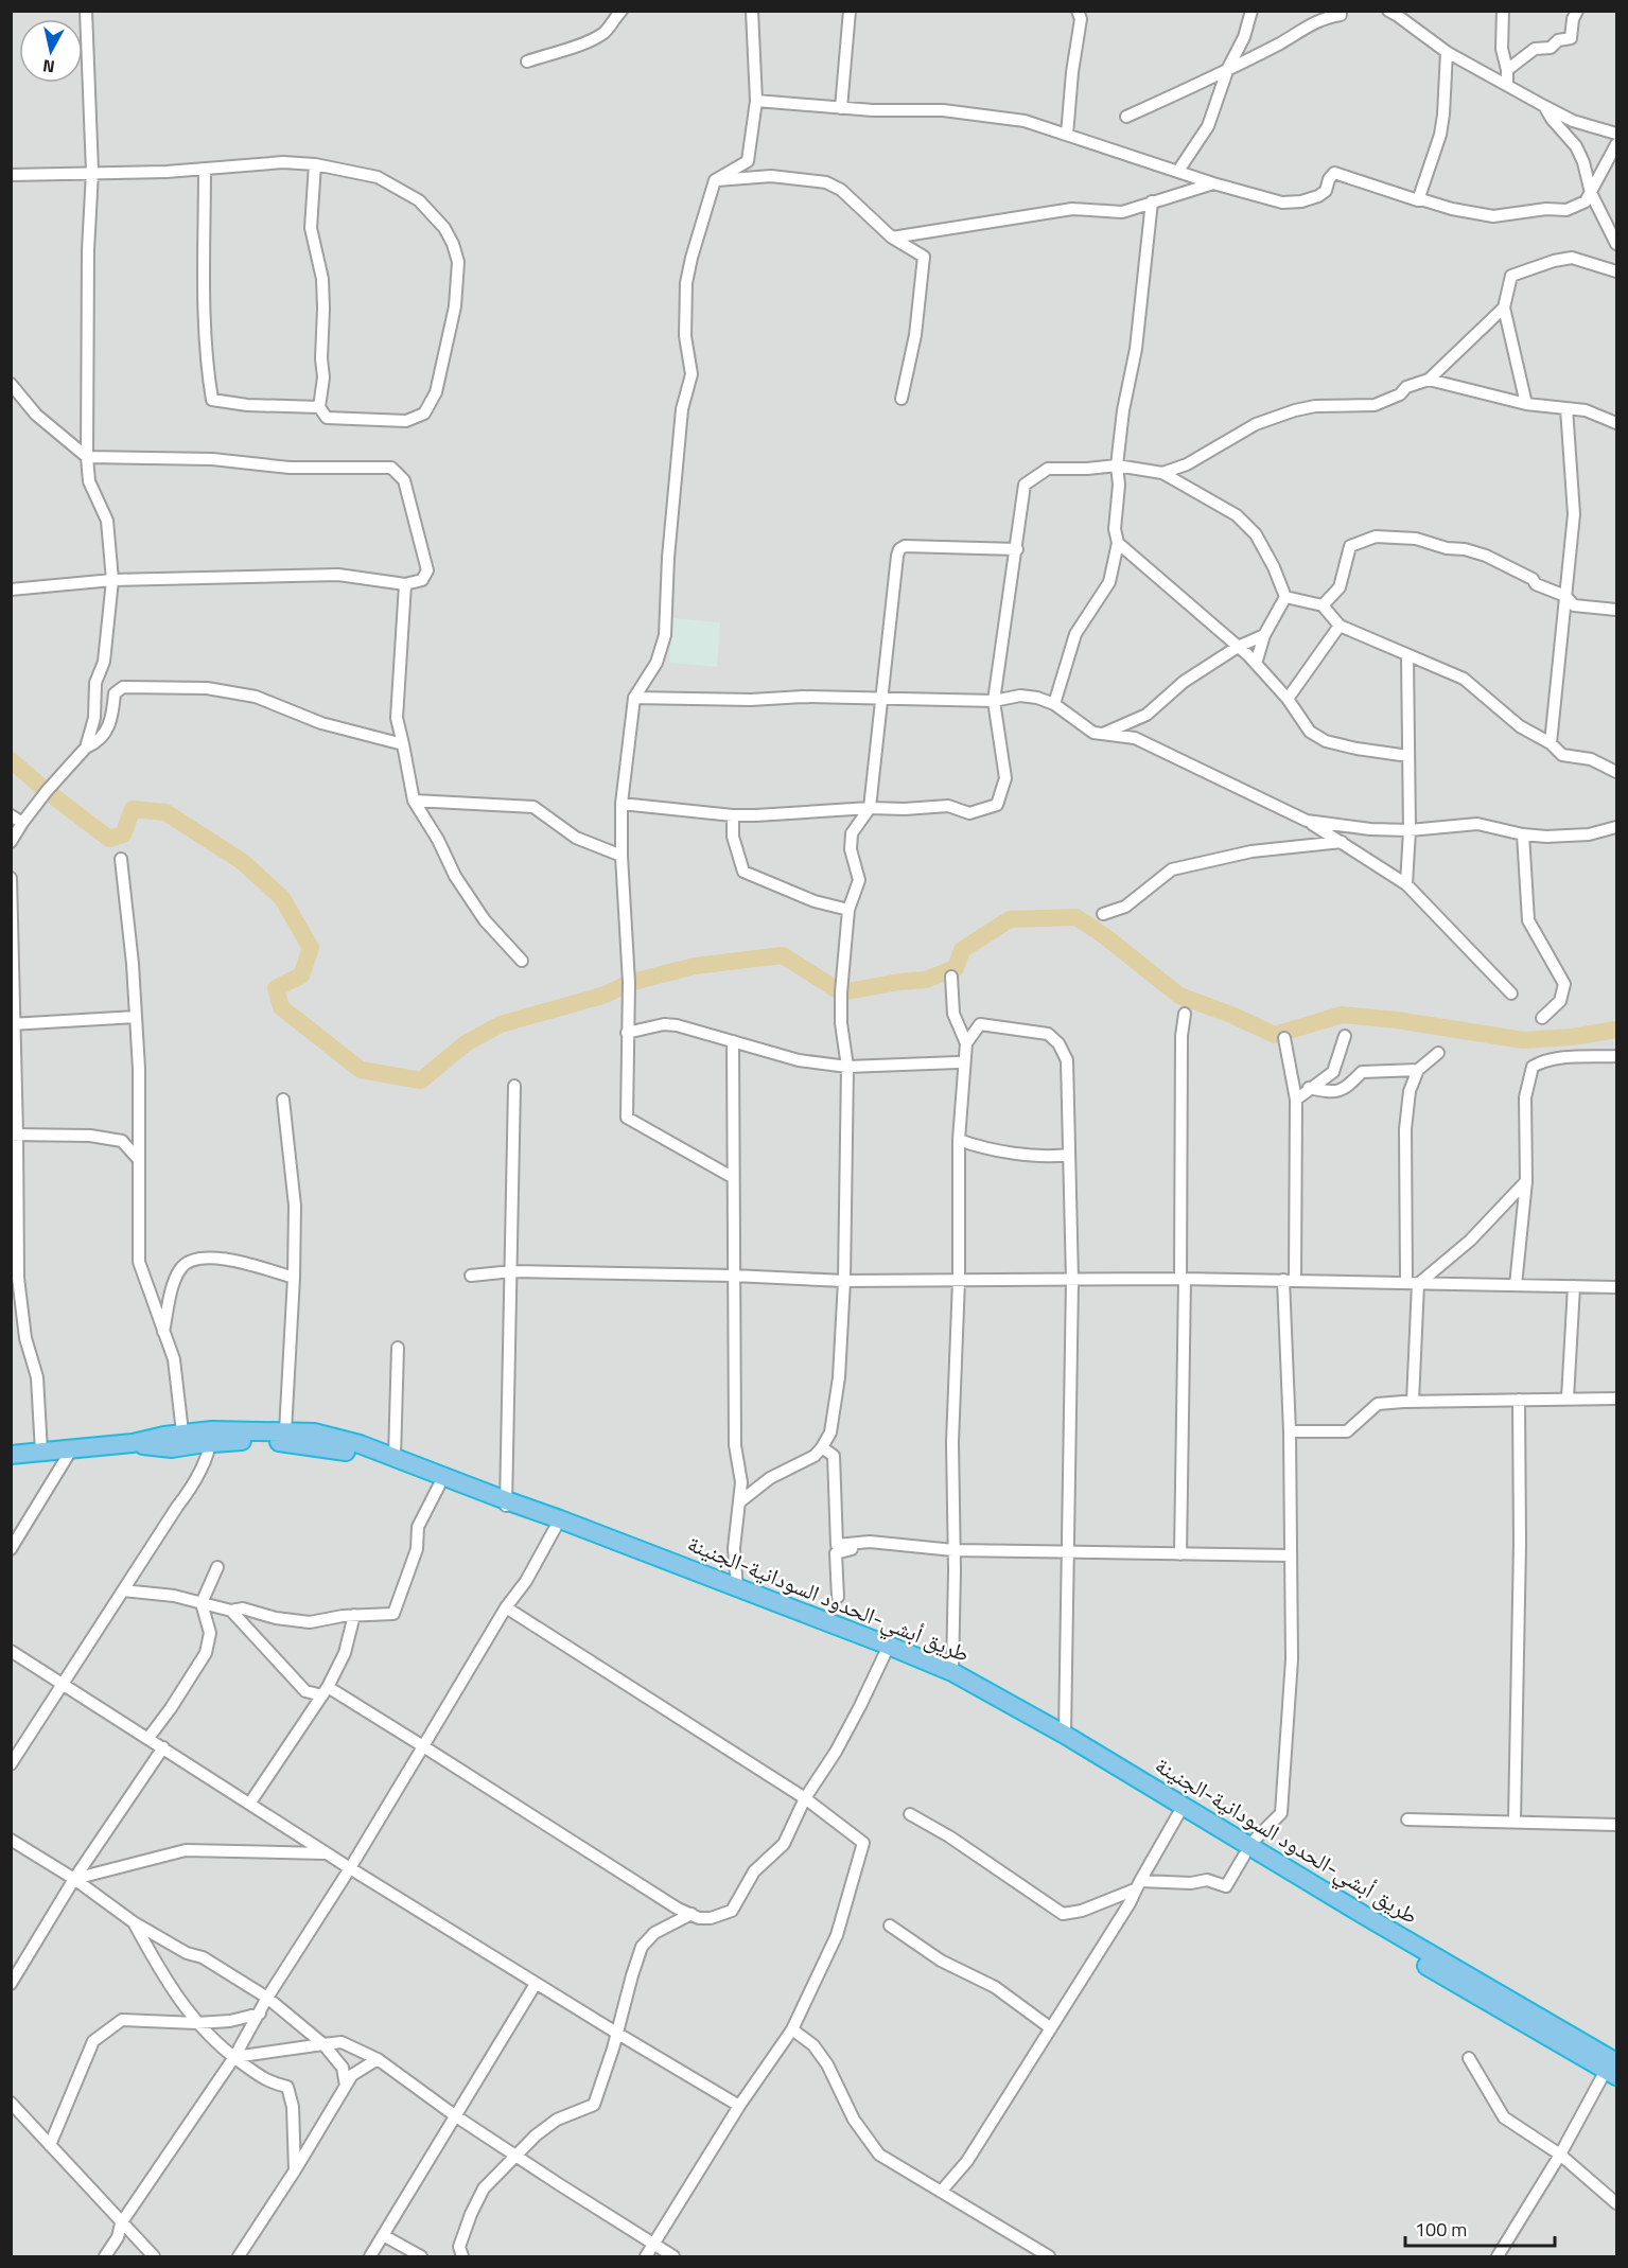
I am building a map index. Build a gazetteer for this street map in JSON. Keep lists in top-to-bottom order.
{
  "streets": {
    "highway": ["طريق أبشي-الحدود السودانية-الجنينة"]
  },
  "scale_bar": "100 m",
  "north": "bottom"
}
